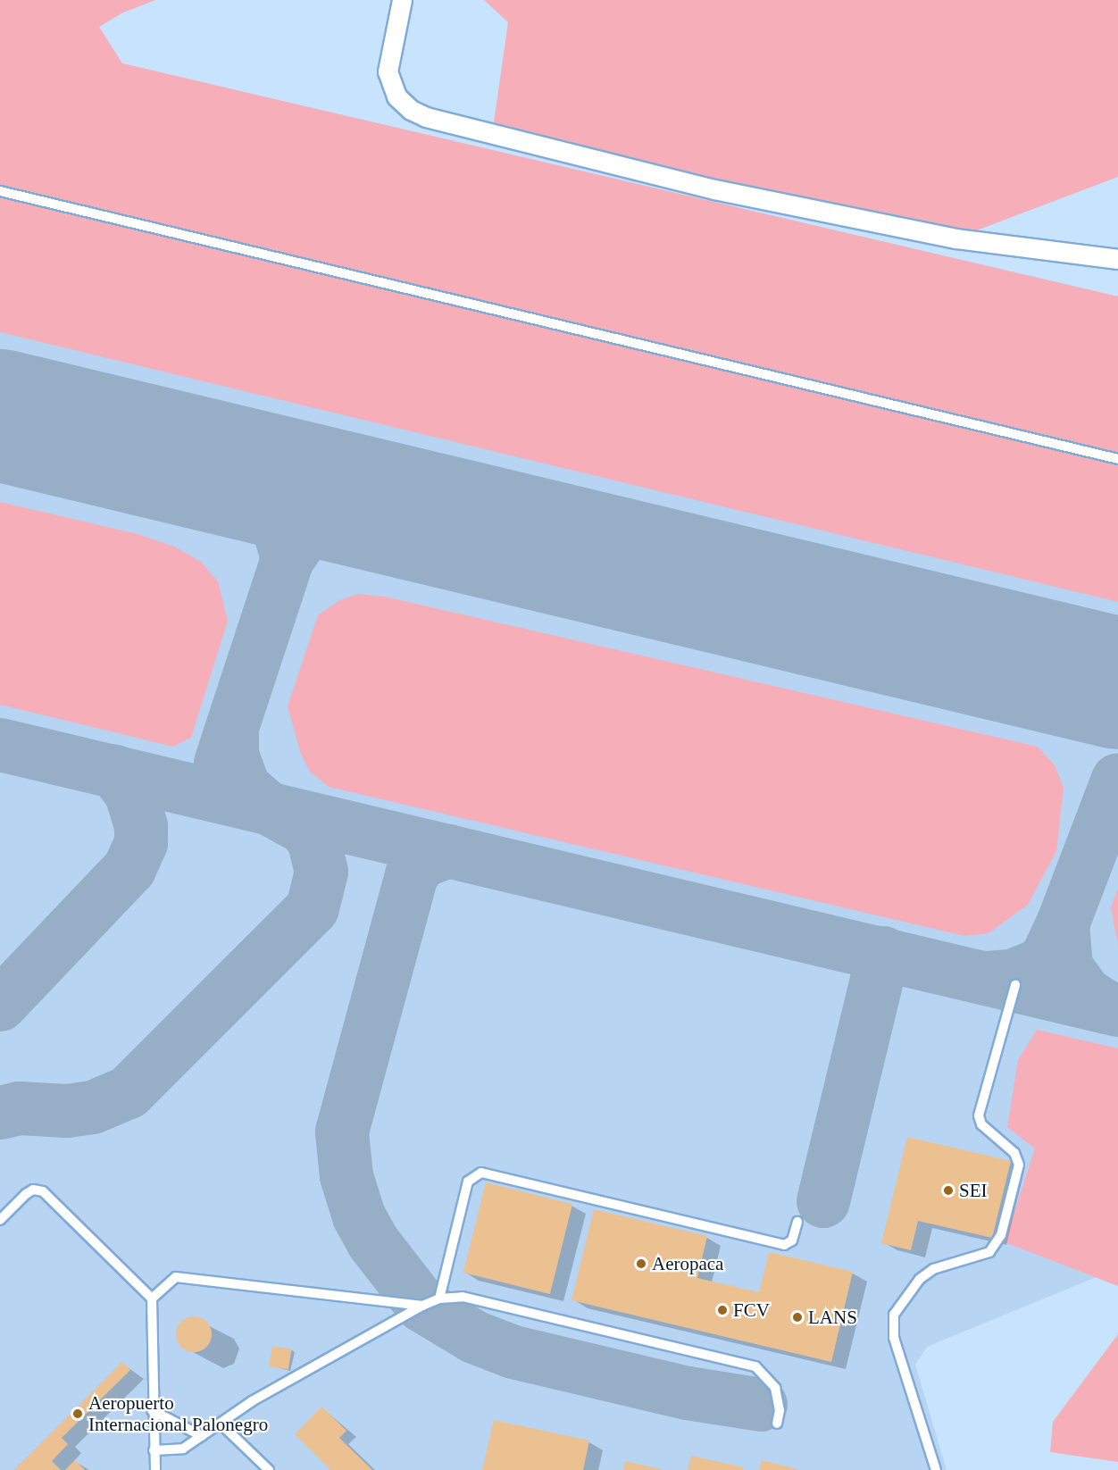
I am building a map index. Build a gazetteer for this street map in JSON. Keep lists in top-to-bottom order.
{
  "places": [
    "SEI",
    "Aeropaca",
    "FCV",
    "LANS",
    "Aeropuerto Internacional Palonegro"
  ]
}
